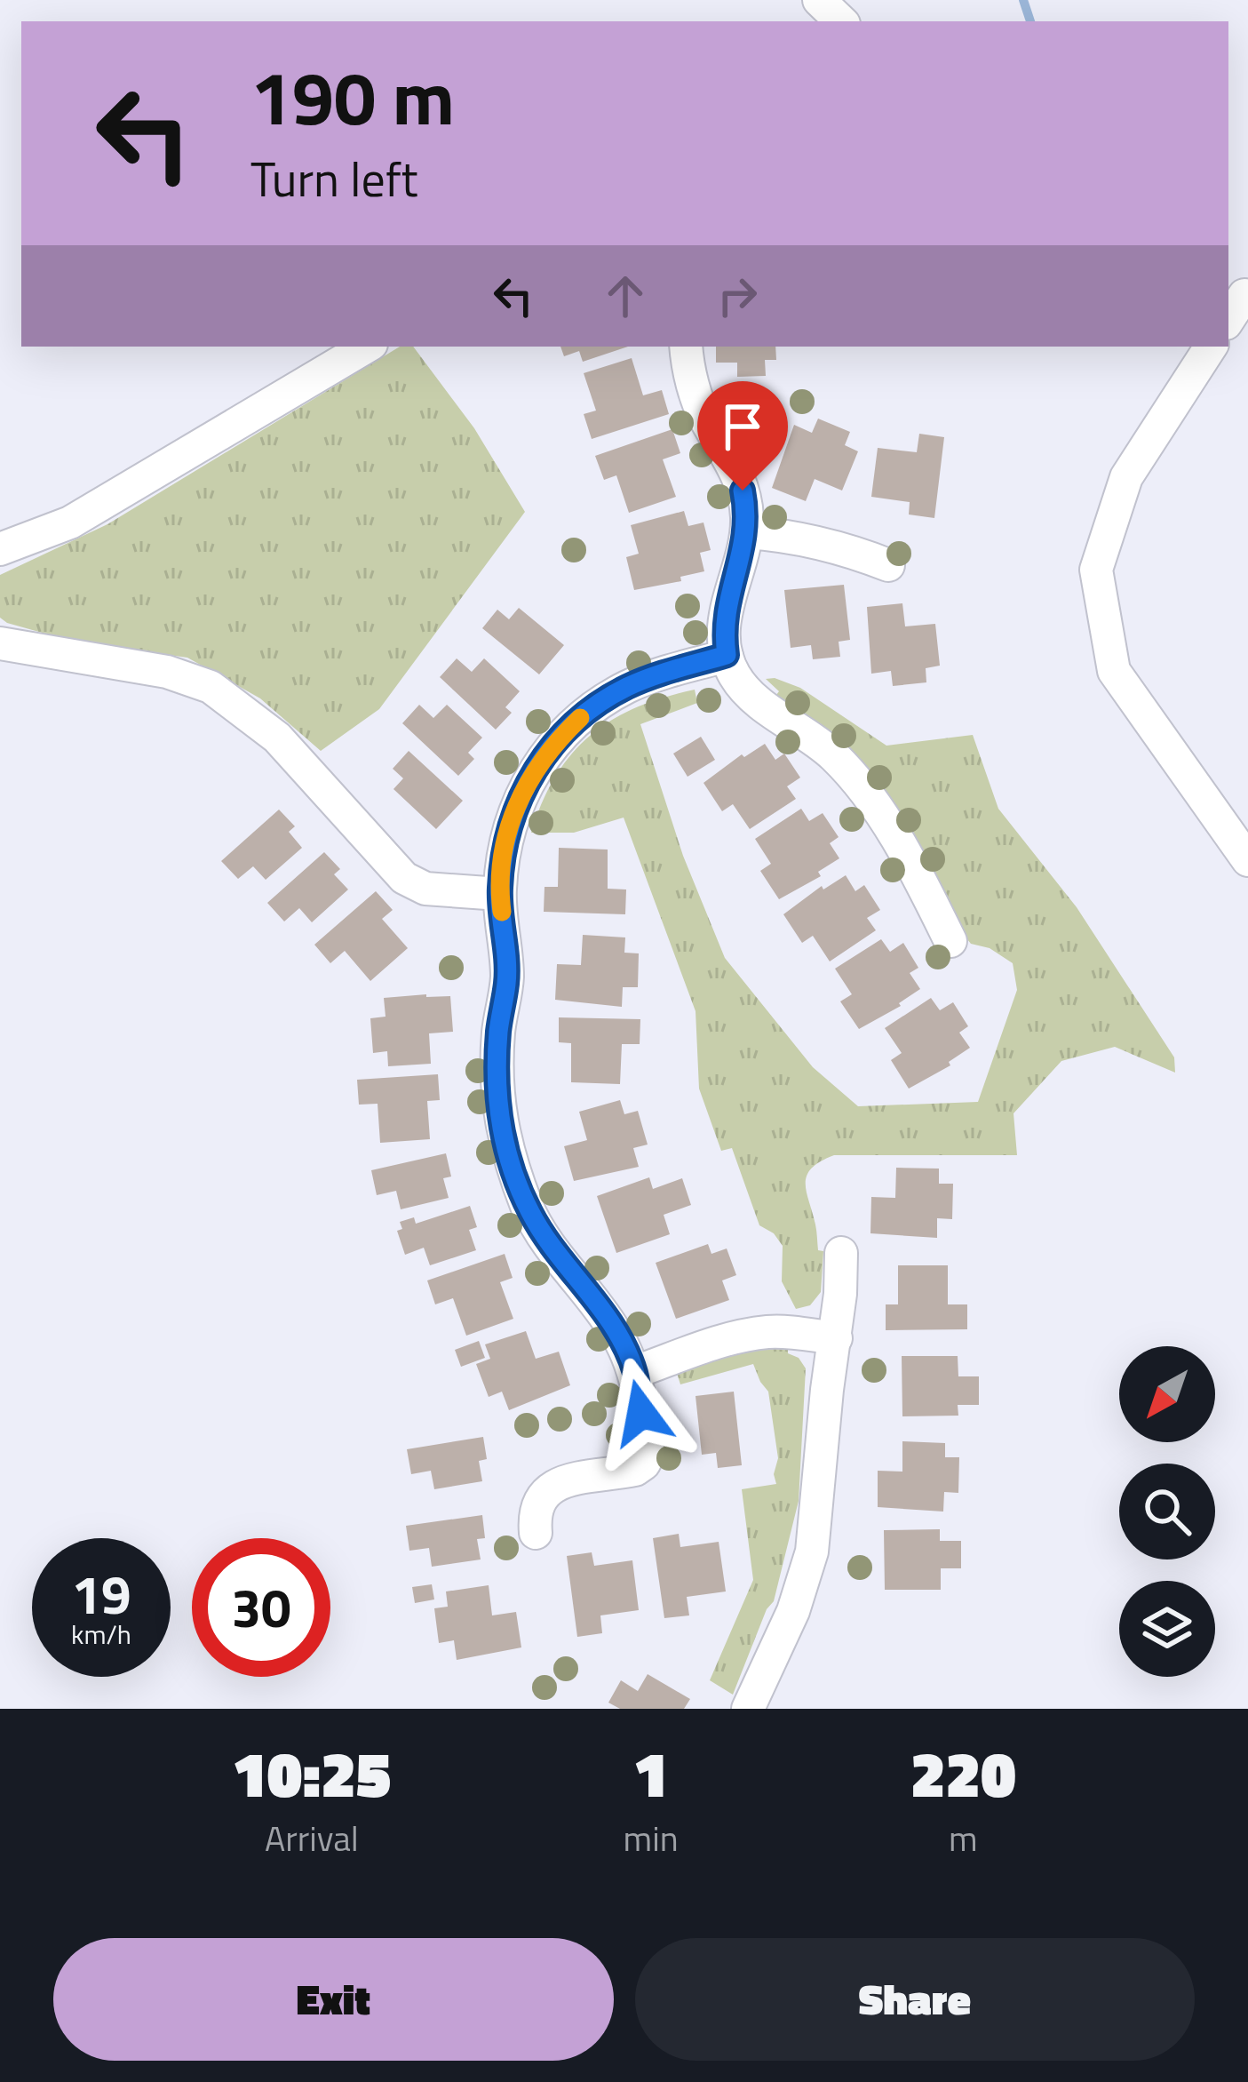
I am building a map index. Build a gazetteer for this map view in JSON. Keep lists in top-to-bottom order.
{
  "north": "bottom left",
  "page": {
    "turn": ["190 m", "Turn left"],
    "speed": "19 km/h",
    "limit": "30",
    "eta": [
      "10:25",
      "Arrival",
      "1",
      "min",
      "220",
      "m"
    ],
    "buttons": ["Exit", "Share"]
  }
}
